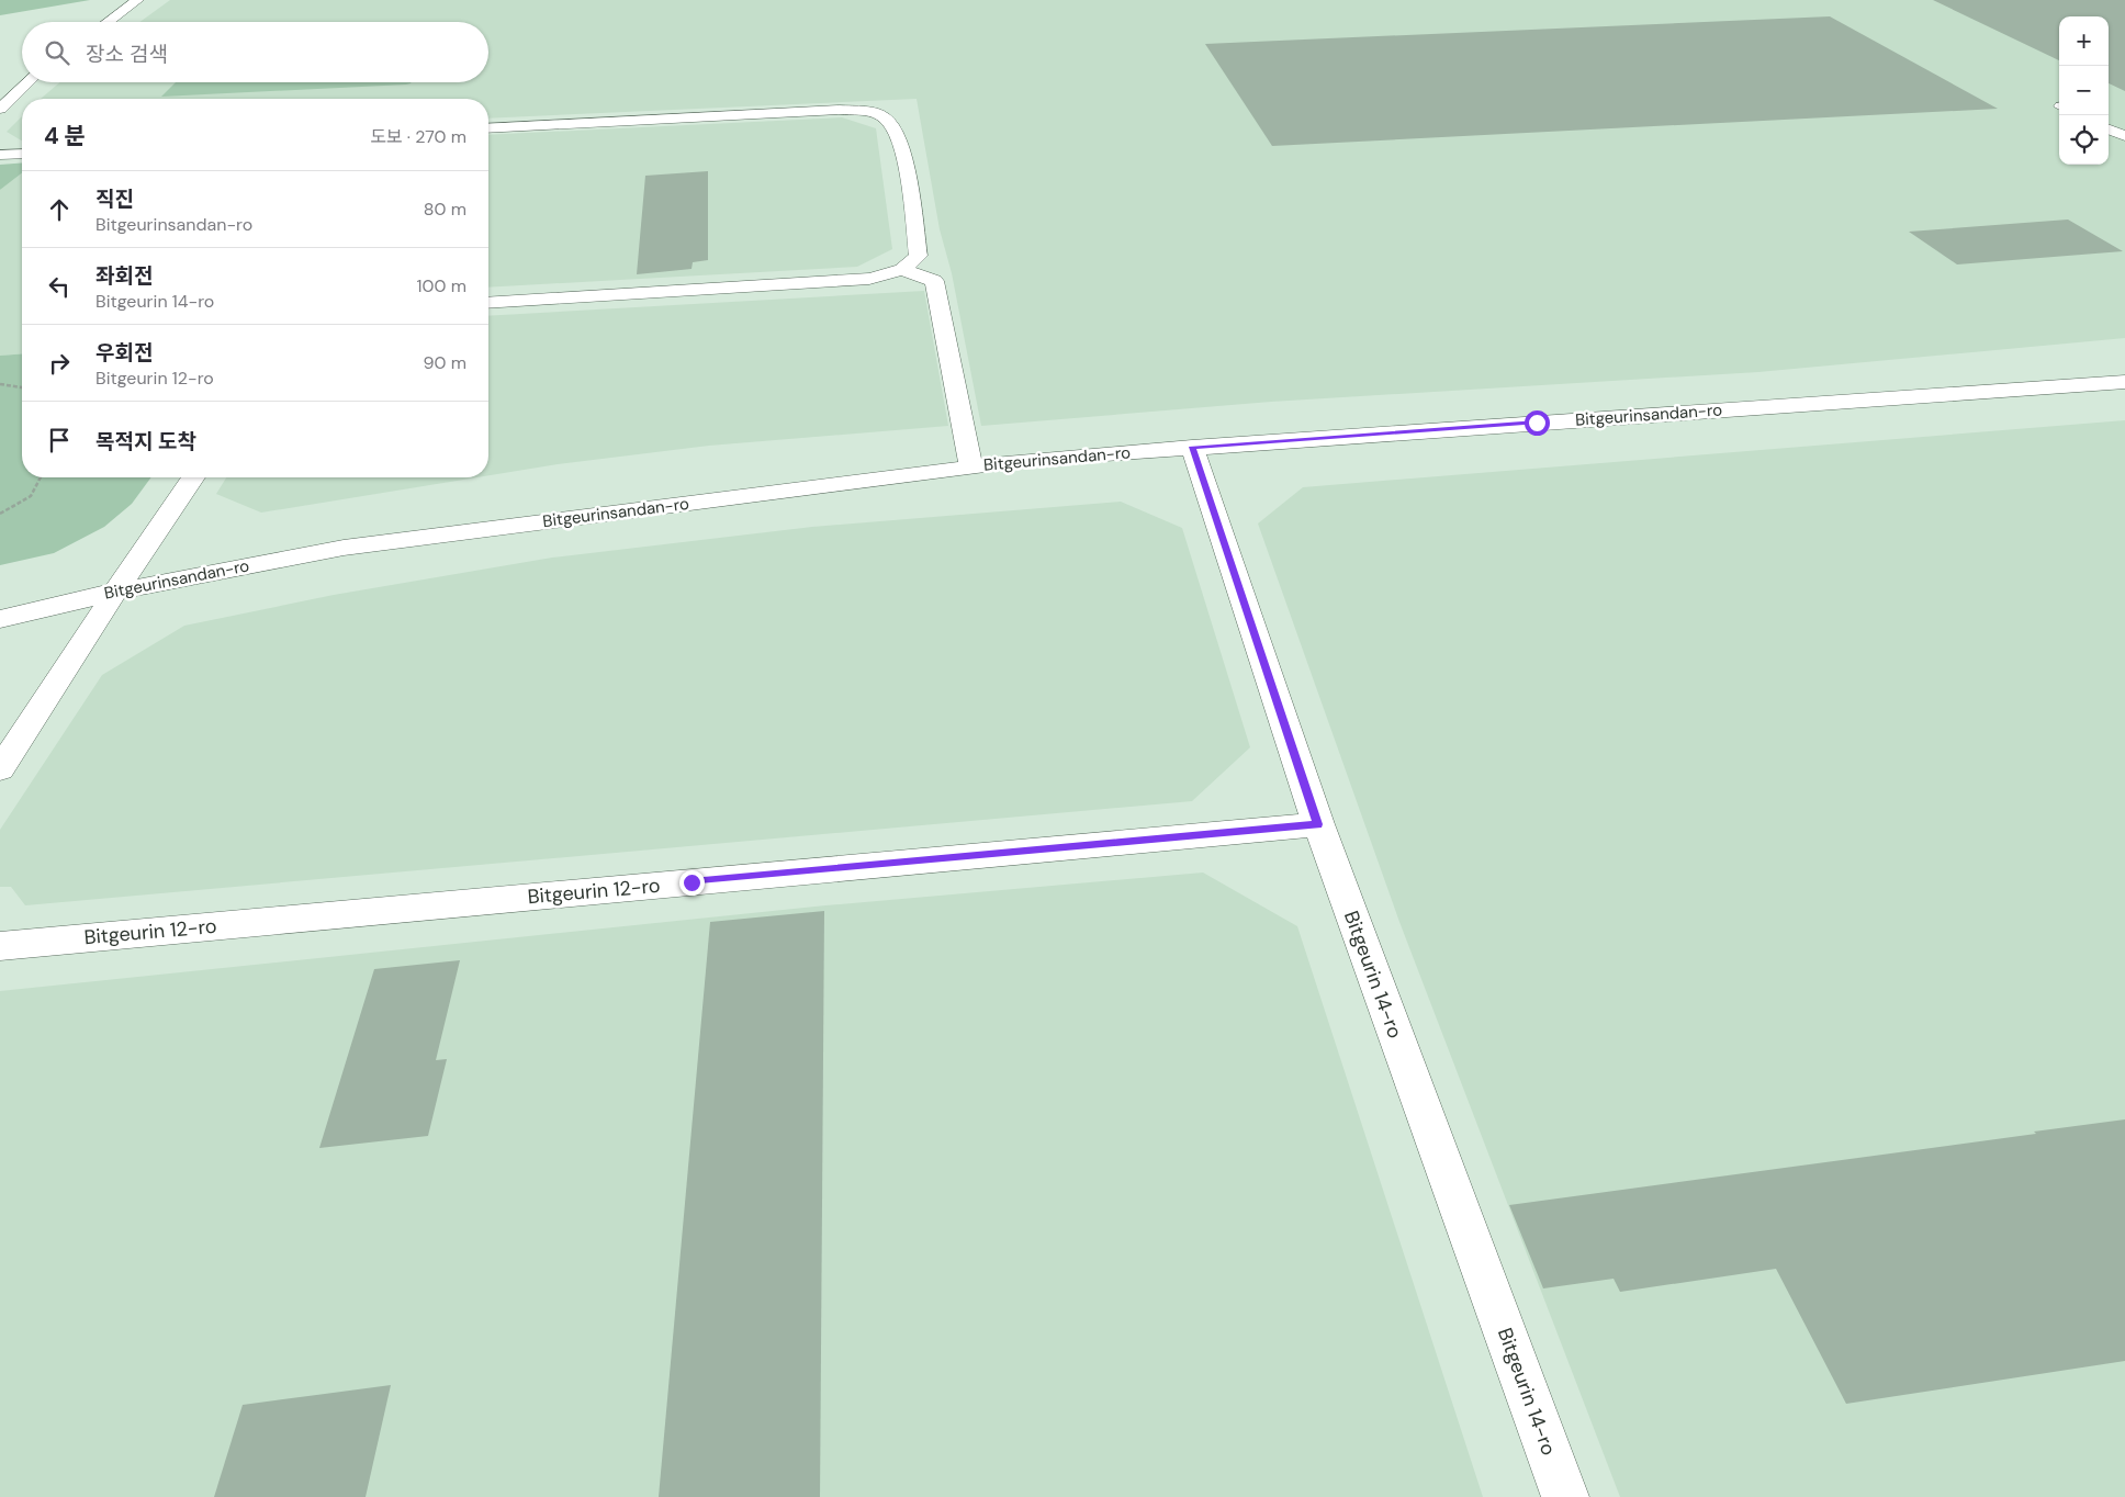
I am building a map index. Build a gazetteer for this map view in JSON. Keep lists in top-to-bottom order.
{
  "streets": {
    "street": ["Bitgeurinsandan-ro", "Bitgeurin 12-ro", "Bitgeurin 14-ro"]
  },
  "crossings": [
    ["Bitgeurinsandan-ro", "Bitgeurin 14-ro"],
    ["Bitgeurin 12-ro", "Bitgeurin 14-ro"]
  ],
  "page": {
    "map_buttons": ["+", "−"],
    "search": "장소 검색",
    "heading": ["4 분", "도보 · 270 m"],
    "list": [
      ["직진", "Bitgeurinsandan-ro", "80 m"],
      ["좌회전", "Bitgeurin 14-ro", "100 m"],
      ["우회전", "Bitgeurin 12-ro", "90 m"],
      "목적지 도착"
    ]
  }
}
